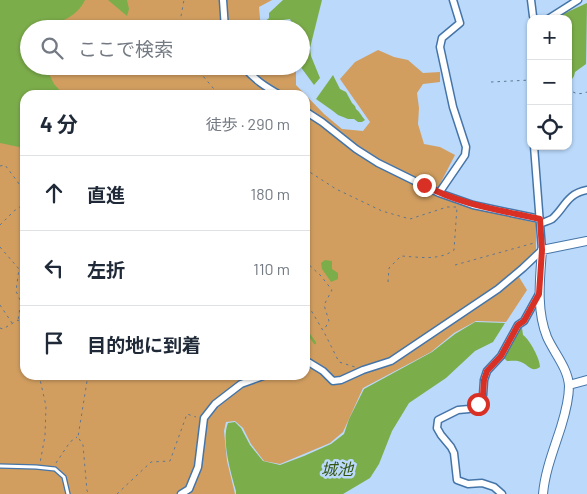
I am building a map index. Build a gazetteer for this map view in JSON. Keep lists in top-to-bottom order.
{
  "water": ["城池"],
  "page": {
    "map_buttons": ["+", "−"],
    "search": "ここで検索",
    "heading": ["4 分", "徒歩 · 290 m"],
    "list": [
      ["直進", "180 m"],
      ["左折", "110 m"],
      "目的地に到着"
    ]
  }
}
